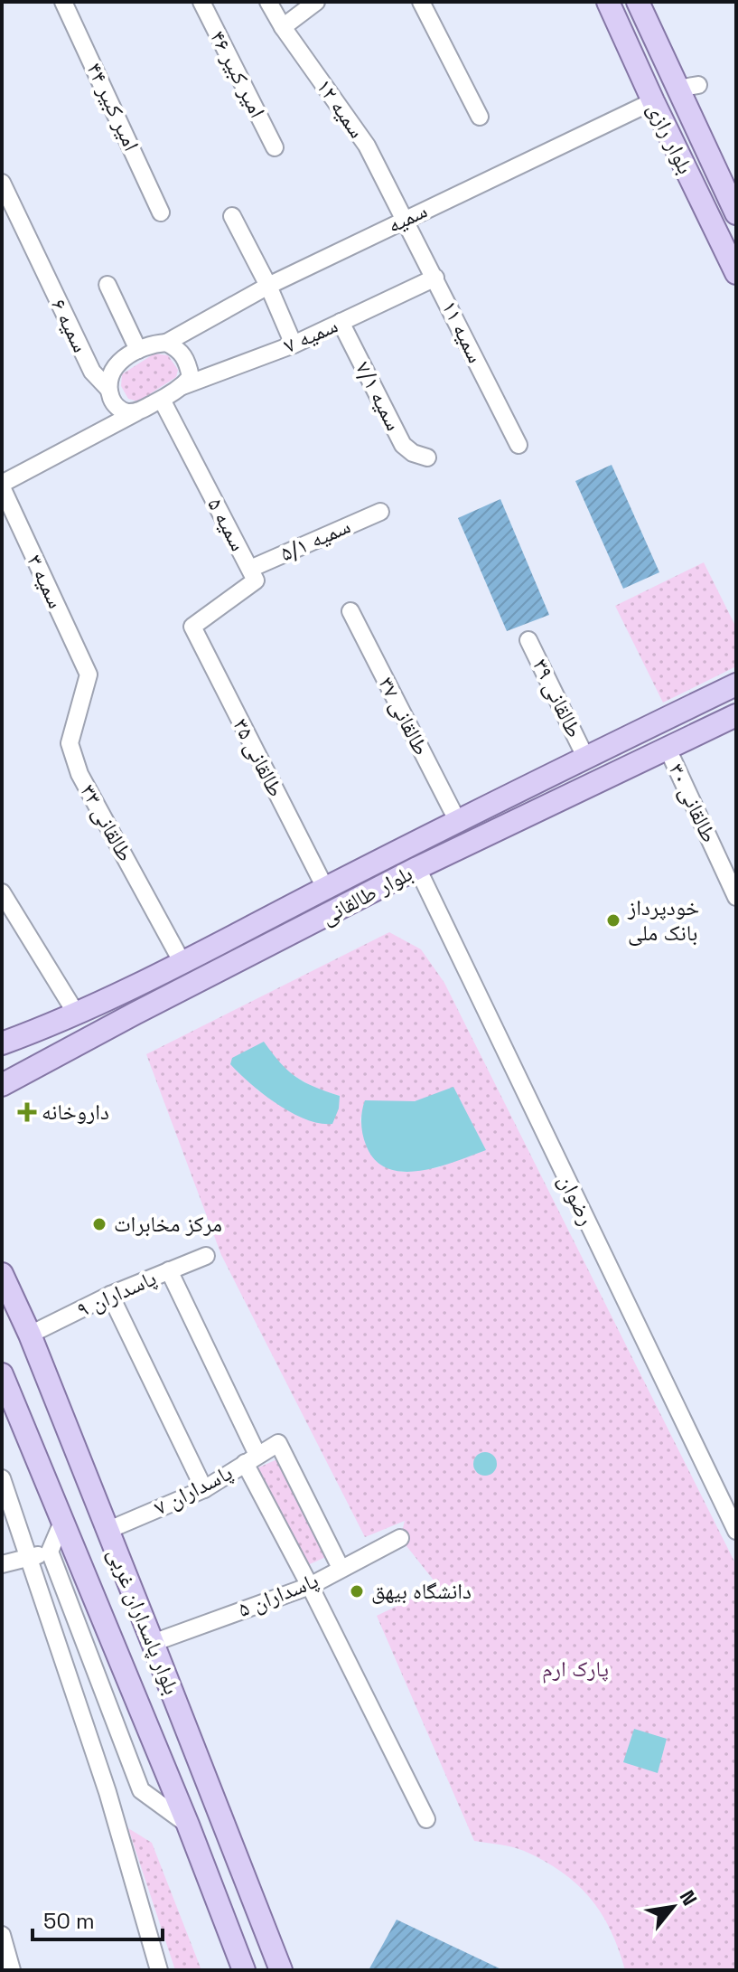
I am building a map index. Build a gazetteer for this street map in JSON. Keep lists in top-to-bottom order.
{
  "streets": {
    "main road": ["بلوار رازی", "بلوار طالقانی", "بلوار پاسداران غربی"],
    "street": [
      "امیر کبیر ۴۶",
      "امیر کبیر ۴۴",
      "سمیه ۱۲",
      "سمیه",
      "سمیه ۶",
      "سمیه ۱۱",
      "سمیه ۷",
      "سمیه ۷/۱",
      "سمیه ۵",
      "سمیه ۵/۱",
      "سمیه ۳",
      "طالقانی ۳۹",
      "طالقانی ۳۷",
      "طالقانی ۳۵",
      "طالقانی ۳۰",
      "طالقانی ۳۳",
      "رضوان",
      "پاسداران ۹",
      "پاسداران ۷",
      "پاسداران ۵"
    ]
  },
  "crossings": [
    ["سمیه ۱۲", "سمیه"],
    ["سمیه ۱۲", "سمیه ۱۱"],
    ["بلوار رازی", "سمیه"],
    ["سمیه", "سمیه ۶"],
    ["سمیه", "سمیه ۱۱"],
    ["سمیه", "سمیه ۷"],
    ["سمیه", "سمیه ۵"],
    ["سمیه ۶", "سمیه ۷"],
    ["سمیه ۶", "سمیه ۵"],
    ["سمیه ۱۱", "سمیه ۷"],
    ["سمیه ۷", "سمیه ۷/۱"],
    ["سمیه ۷", "سمیه ۵"],
    ["سمیه ۵", "سمیه ۵/۱"],
    ["سمیه ۵", "طالقانی ۳۵"],
    ["سمیه ۳", "طالقانی ۳۳"],
    ["طالقانی ۳۹", "بلوار طالقانی"],
    ["طالقانی ۳۷", "بلوار طالقانی"],
    ["طالقانی ۳۵", "بلوار طالقانی"],
    ["طالقانی ۳۰", "بلوار طالقانی"],
    ["طالقانی ۳۳", "بلوار طالقانی"],
    ["بلوار طالقانی", "رضوان"],
    ["پاسداران ۹", "بلوار پاسداران غربی"],
    ["پاسداران ۷", "پاسداران ۵"],
    ["پاسداران ۷", "بلوار پاسداران غربی"],
    ["پاسداران ۵", "بلوار پاسداران غربی"]
  ],
  "parks": ["پارک ارم"],
  "places": {
    "other": ["خودپرداز بانک ملی", "مرکز مخابرات", "دانشگاه بیهق"],
    "health": ["داروخانه"]
  },
  "scale_bar": "50 m",
  "north": "top right"
}
